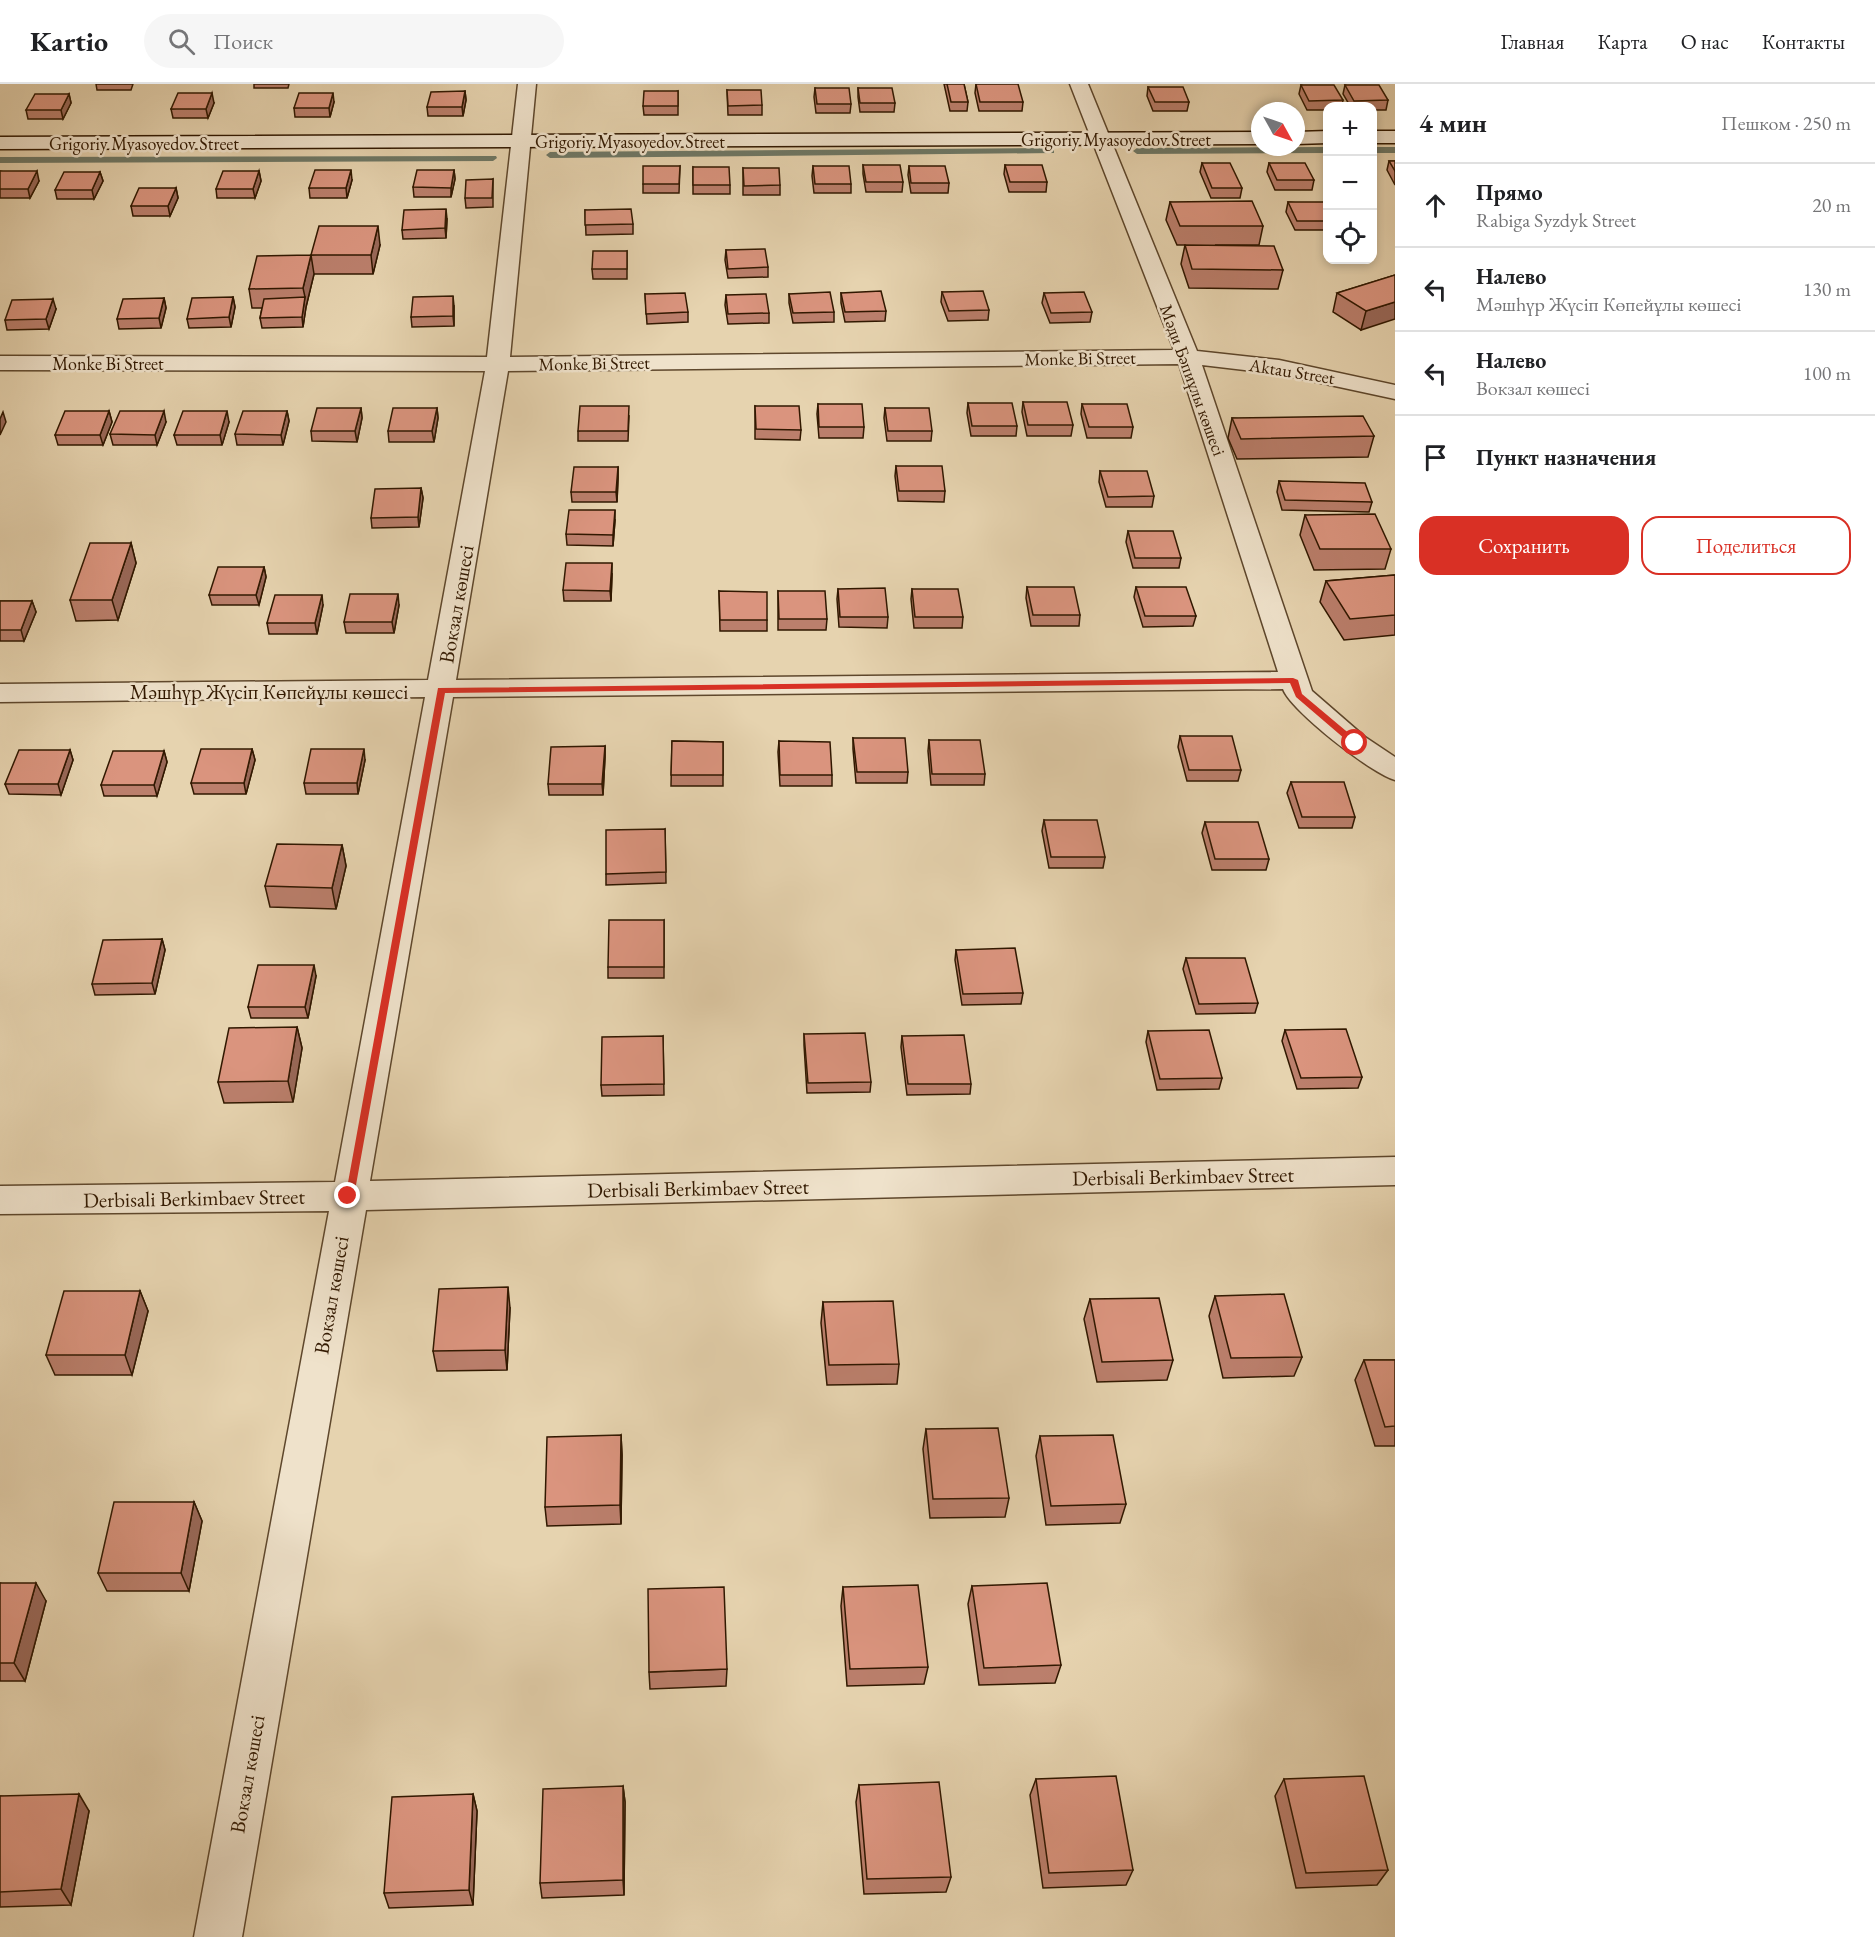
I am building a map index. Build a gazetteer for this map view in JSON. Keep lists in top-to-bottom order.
{
  "streets": {
    "street": [
      "Grigoriy Myasoyedov Street",
      "Monke Bi Street",
      "Aktau Street",
      "Мәди Бәпиұлы көшесі",
      "Вокзал көшесі",
      "Мәшһүр Жүсіп Көпейұлы көшесі",
      "Derbisali Berkimbaev Street"
    ]
  },
  "crossings": [
    ["Grigoriy Myasoyedov Street", "Мәди Бәпиұлы көшесі"],
    ["Grigoriy Myasoyedov Street", "Вокзал көшесі"],
    ["Monke Bi Street", "Aktau Street"],
    ["Monke Bi Street", "Мәди Бәпиұлы көшесі"],
    ["Monke Bi Street", "Вокзал көшесі"],
    ["Aktau Street", "Мәди Бәпиұлы көшесі"],
    ["Мәди Бәпиұлы көшесі", "Мәшһүр Жүсіп Көпейұлы көшесі"],
    ["Вокзал көшесі", "Мәшһүр Жүсіп Көпейұлы көшесі"],
    ["Вокзал көшесі", "Derbisali Berkimbaev Street"]
  ],
  "north": "bottom right",
  "page": {
    "header": "Kartio",
    "search": "Поиск",
    "nav": [
      "Главная",
      "Карта",
      "О нас",
      "Контакты"
    ],
    "heading": ["4 мин", "Пешком · 250 m"],
    "map_buttons": ["+", "−"],
    "list": [
      ["Прямо", "Rabiga Syzdyk Street", "20 m"],
      ["Налево", "Мәшһүр Жүсіп Көпейұлы көшесі", "130 m"],
      ["Налево", "Вокзал көшесі", "100 m"],
      "Пункт назначения"
    ],
    "buttons": ["Сохранить", "Поделиться"]
  }
}
